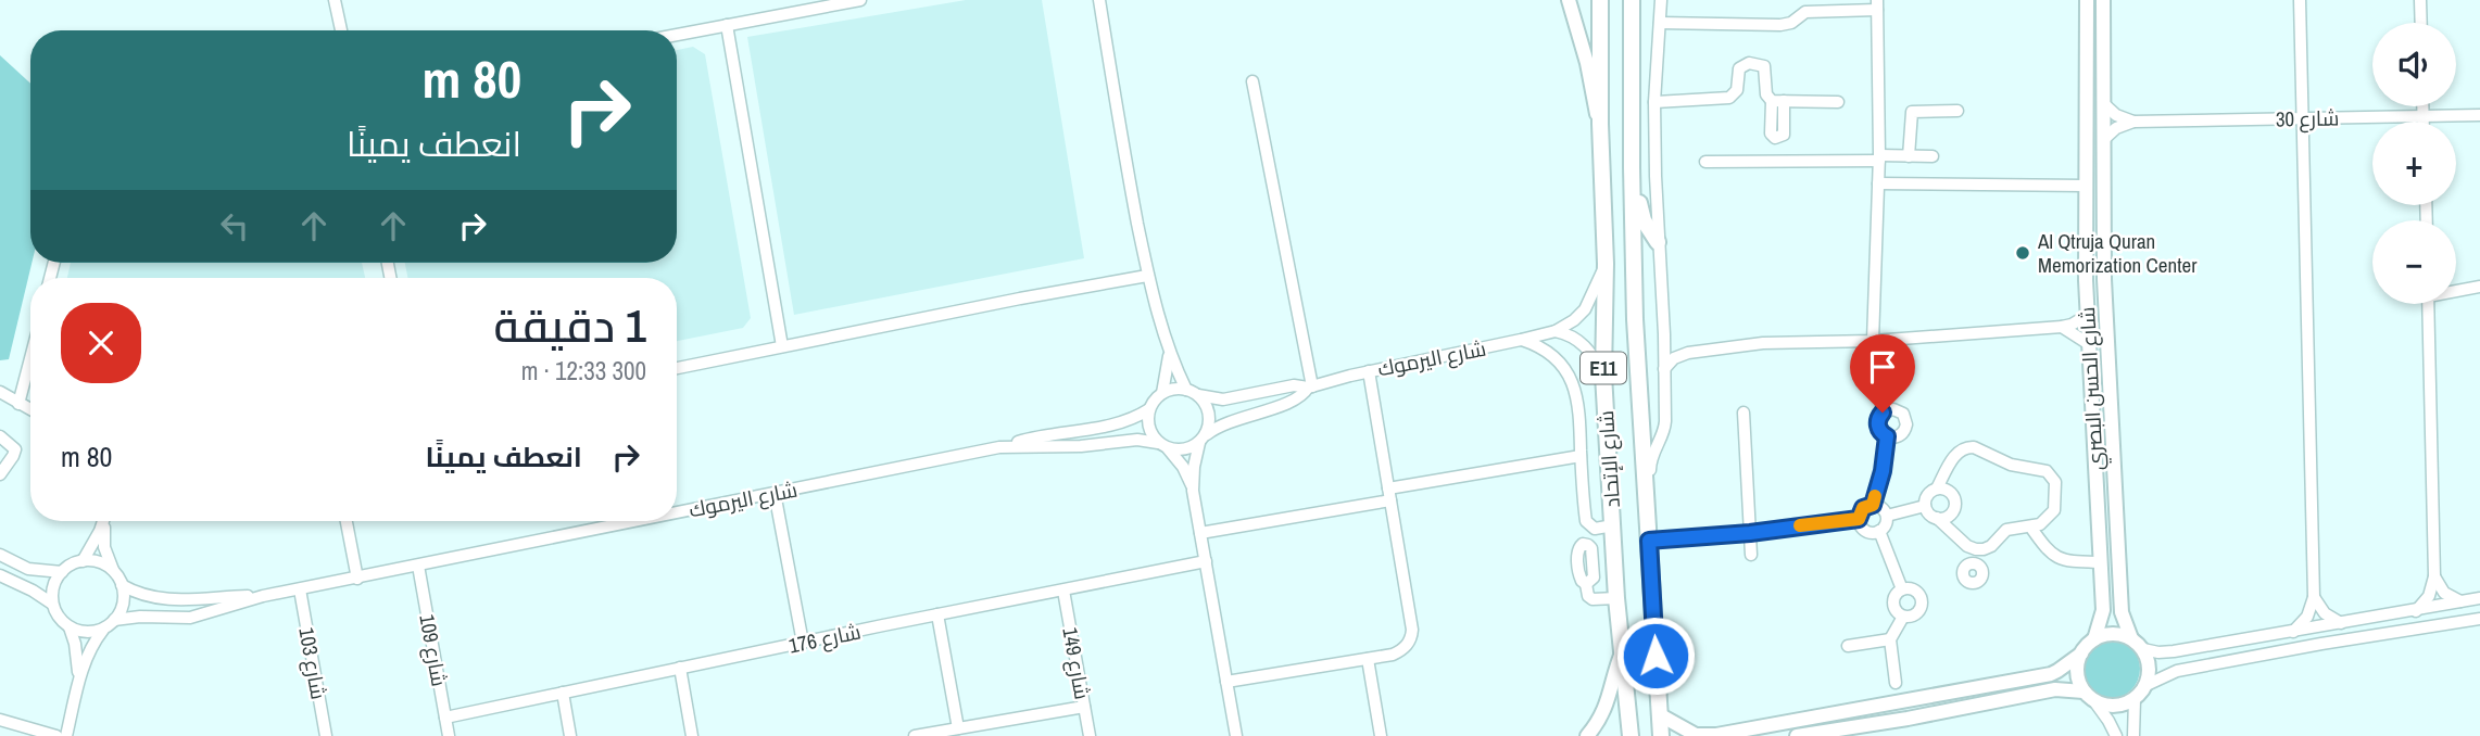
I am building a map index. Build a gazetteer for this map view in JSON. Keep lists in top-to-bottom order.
{
  "streets": {
    "highway": ["E11", "شارع الإتحاد"],
    "main road": ["شارع الحسن البصري"],
    "street": [
      "شارع 30",
      "شارع اليرموك",
      "شارع 176",
      "شارع 109",
      "شارع 103",
      "شارع 149"
    ]
  },
  "crossings": [
    ["شارع اليرموك", "شارع الإتحاد"],
    ["شارع اليرموك", "شارع 109"],
    ["شارع اليرموك", "شارع 103"],
    ["شارع 176", "شارع 109"],
    ["شارع 176", "شارع 149"]
  ],
  "places": ["Al Qtruja Quran Memorization Center"],
  "page": {
    "map_buttons": ["+", "−"],
    "turn": ["80 m", "انعطف يمينًا"],
    "heading": ["1 دقيقة", "300 m · 12:33"],
    "list": [
      {
        "name": "انعطف يمينًا",
        "value": "80 m"
      }
    ]
  }
}
